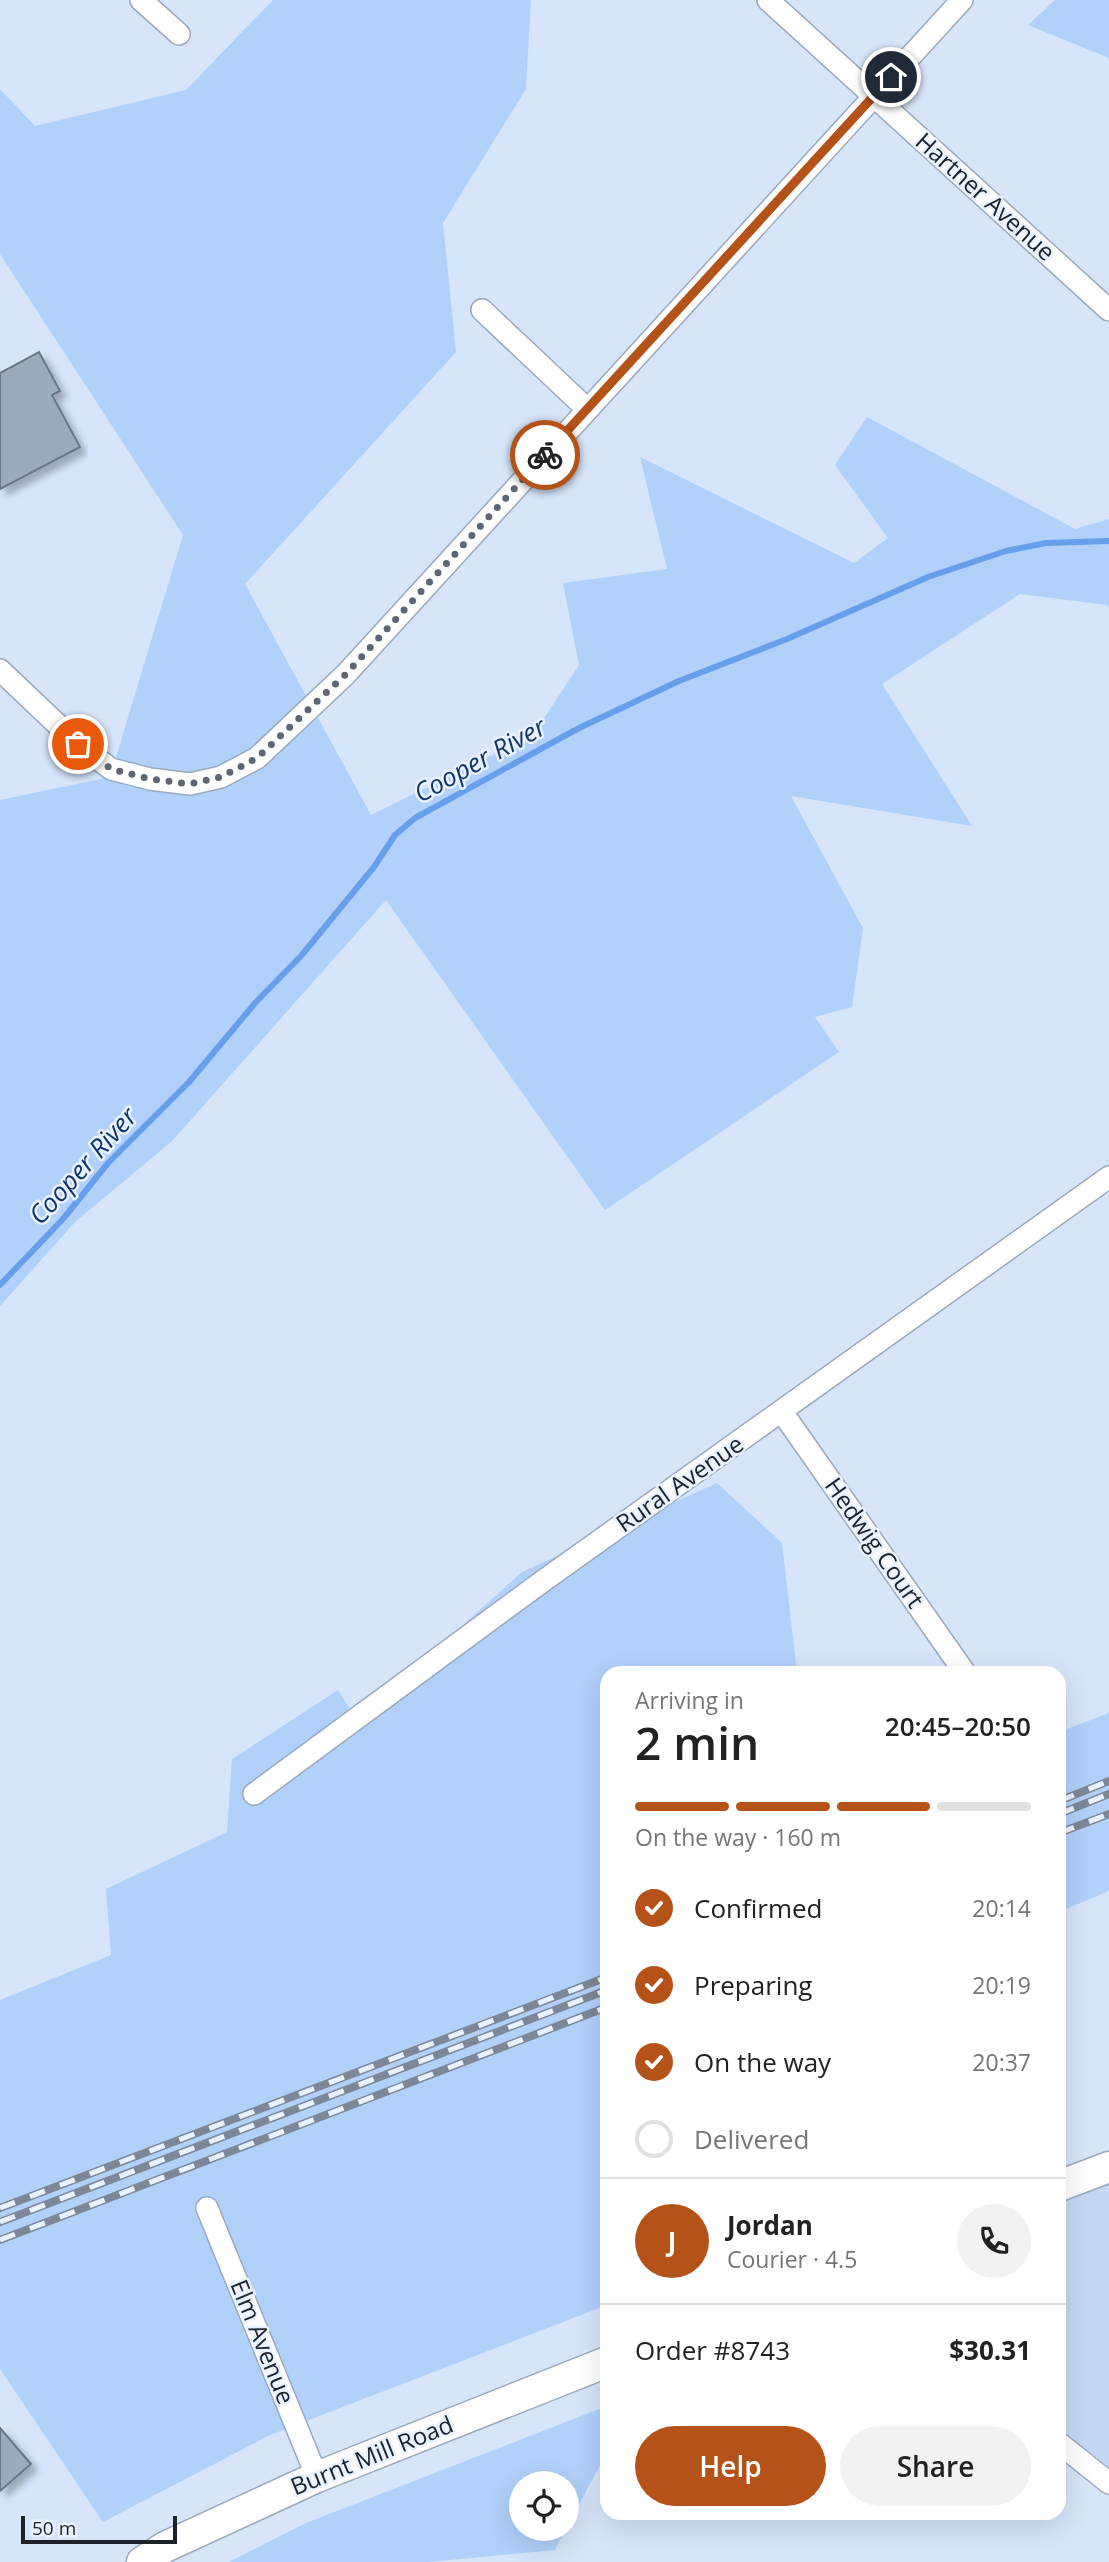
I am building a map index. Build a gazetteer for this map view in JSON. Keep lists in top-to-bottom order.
{
  "streets": {
    "main road": ["Burnt Mill Road"],
    "street": [
      "Hartner Avenue",
      "Rural Avenue",
      "Hedwig Court",
      "Elm Avenue"
    ]
  },
  "crossings": [
    ["Rural Avenue", "Hedwig Court"],
    ["Elm Avenue", "Burnt Mill Road"]
  ],
  "water": ["Cooper River"],
  "scale_bar": "50 m",
  "page": {
    "heading": ["2 min", "Arriving in", "20:45–20:50"],
    "panel": [
      "Jordan",
      "Courier · 4.5",
      "Order #8743",
      "$30.31"
    ],
    "bar": "On the way · 160 m",
    "list": [
      ["Confirmed", "20:14"],
      ["Preparing", "20:19"],
      ["On the way", "20:37"],
      "Delivered"
    ],
    "round": "J",
    "buttons": ["Help", "Share"],
    "scale": "50 m"
  }
}
